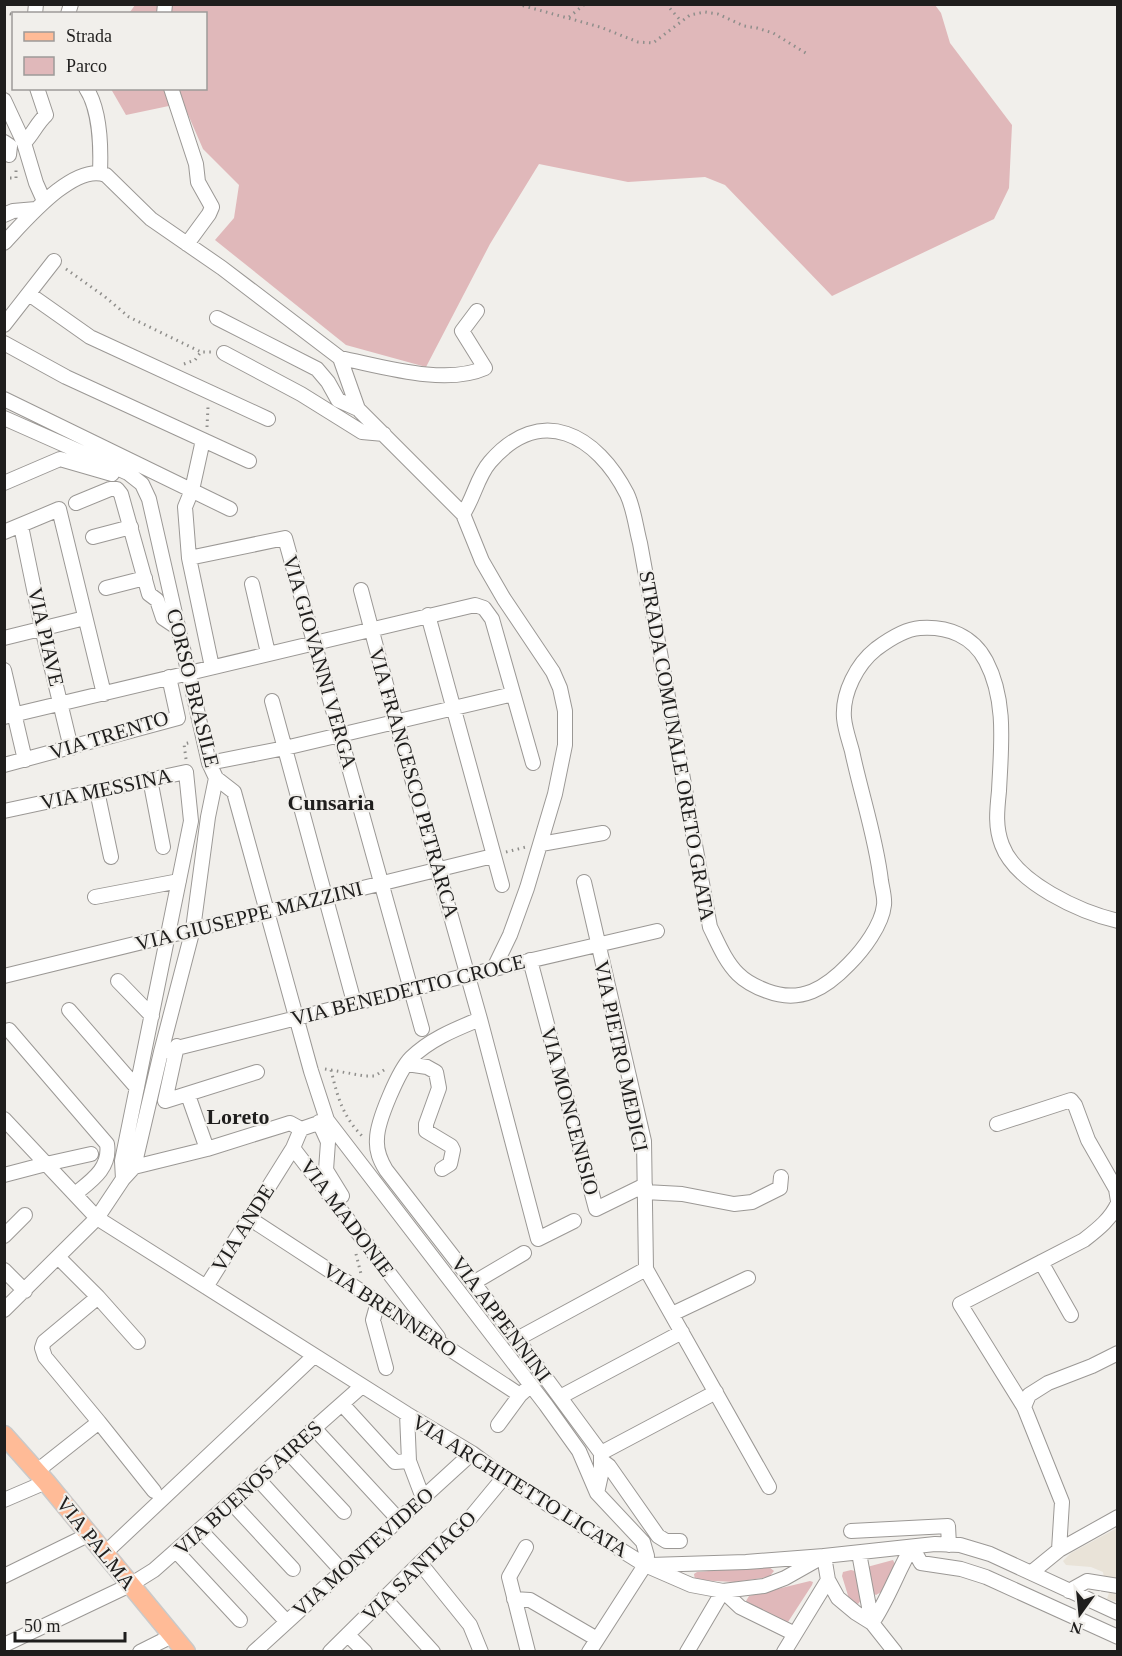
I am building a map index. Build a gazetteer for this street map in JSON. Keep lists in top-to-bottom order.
{
  "streets": {
    "main road": ["VIA PALMA"],
    "street": [
      "VIA PIAVE",
      "VIA GIOVANNI VERGA",
      "CORSO BRASILE",
      "VIA TRENTO",
      "STRADA COMUNALE ORETO GRATA",
      "VIA FRANCESCO PETRARCA",
      "VIA MESSINA",
      "VIA GIUSEPPE MAZZINI",
      "VIA BENEDETTO CROCE",
      "VIA PIETRO MEDICI",
      "VIA MONCENISIO",
      "VIA MADONIE",
      "VIA ANDE",
      "VIA BRENNERO",
      "VIA APPENNINI",
      "VIA ARCHITETTO LICATA",
      "VIA BUENOS AIRES",
      "VIA MONTEVIDEO",
      "VIA SANTIAGO"
    ]
  },
  "crossings": [
    ["VIA PIAVE", "VIA TRENTO"],
    ["VIA GIOVANNI VERGA", "VIA GIUSEPPE MAZZINI"],
    ["VIA GIOVANNI VERGA", "VIA BENEDETTO CROCE"],
    ["CORSO BRASILE", "VIA GIUSEPPE MAZZINI"],
    ["CORSO BRASILE", "VIA BENEDETTO CROCE"],
    ["CORSO BRASILE", "VIA ARCHITETTO LICATA"],
    ["VIA FRANCESCO PETRARCA", "VIA GIUSEPPE MAZZINI"],
    ["VIA FRANCESCO PETRARCA", "VIA BENEDETTO CROCE"],
    ["VIA MESSINA", "VIA GIUSEPPE MAZZINI"],
    ["VIA BENEDETTO CROCE", "VIA PIETRO MEDICI"],
    ["VIA BENEDETTO CROCE", "VIA MONCENISIO"],
    ["VIA PIETRO MEDICI", "VIA MONCENISIO"],
    ["VIA MADONIE", "VIA ANDE"],
    ["VIA MADONIE", "VIA BRENNERO"],
    ["VIA ANDE", "VIA BRENNERO"],
    ["VIA ANDE", "VIA ARCHITETTO LICATA"],
    ["VIA BRENNERO", "VIA APPENNINI"],
    ["VIA APPENNINI", "VIA ARCHITETTO LICATA"],
    ["VIA ARCHITETTO LICATA", "VIA BUENOS AIRES"],
    ["VIA ARCHITETTO LICATA", "VIA MONTEVIDEO"],
    ["VIA ARCHITETTO LICATA", "VIA SANTIAGO"],
    ["VIA BUENOS AIRES", "VIA PALMA"]
  ],
  "districts": ["Cunsaria", "Loreto"],
  "legend": ["Strada", "Parco"],
  "scale_bar": "50 m",
  "north": "bottom"
}
